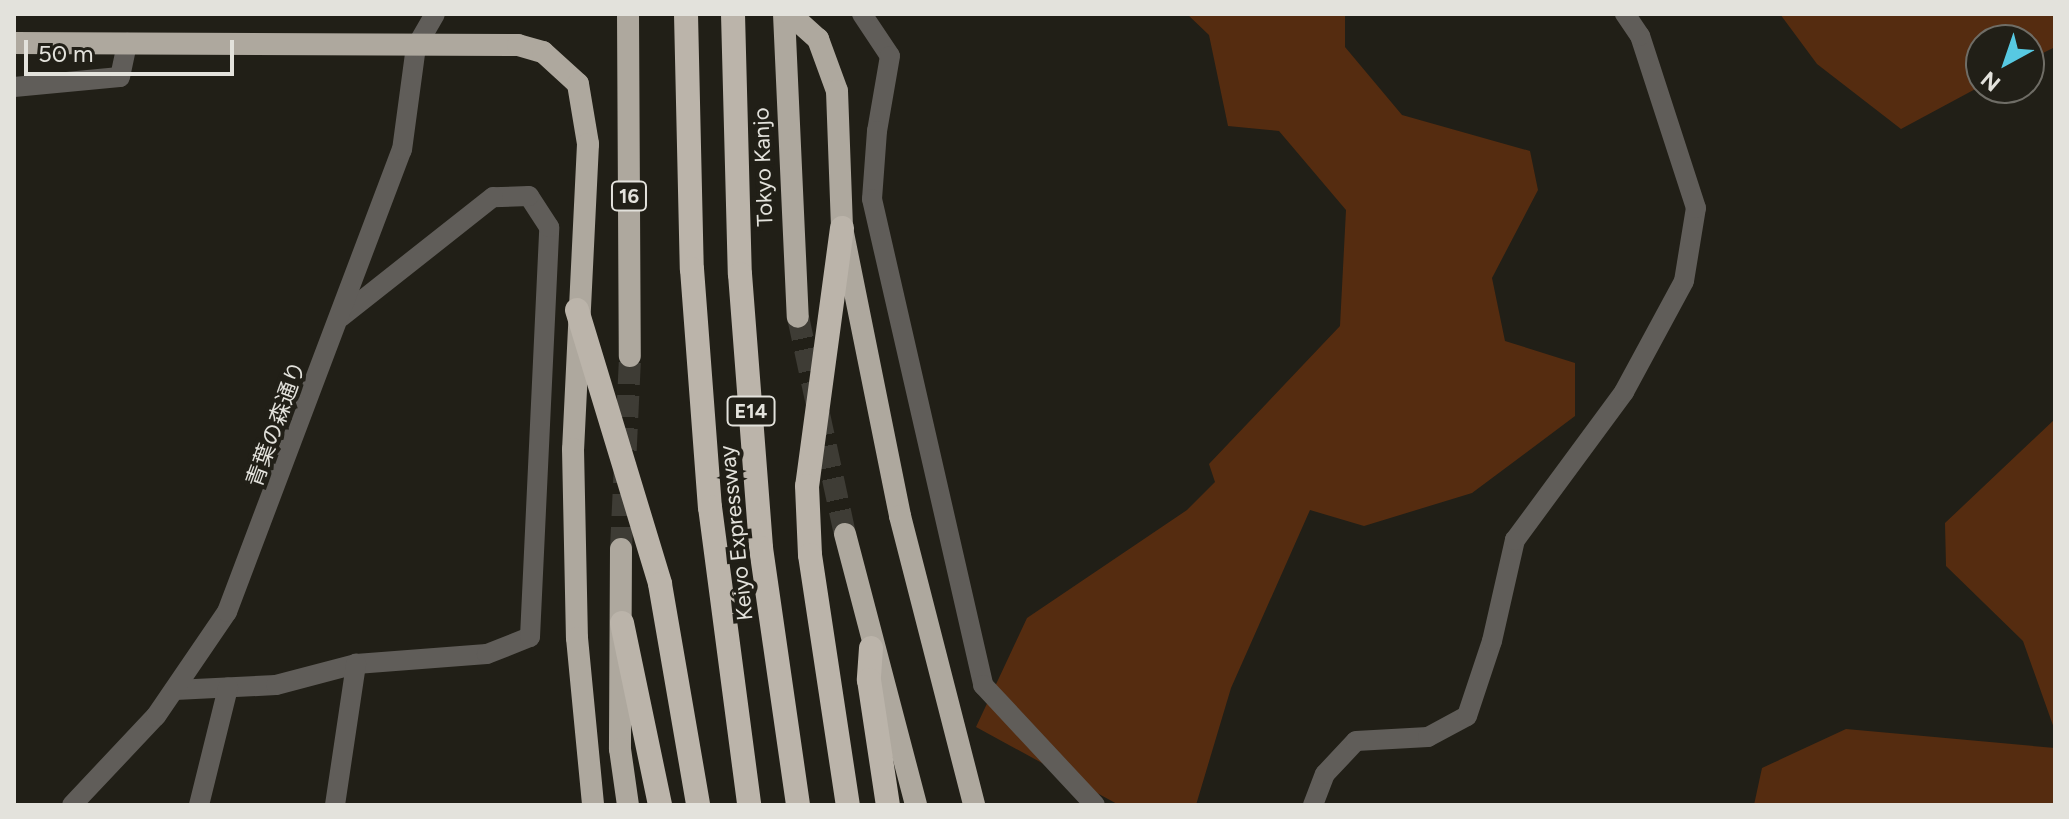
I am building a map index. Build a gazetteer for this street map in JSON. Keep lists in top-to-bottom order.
{
  "streets": {
    "highway": [
      "Tokyo Kanjo",
      "16",
      "E14",
      "Keiyo Expressway"
    ],
    "street": ["青葉の森通り"]
  },
  "scale_bar": "50 m",
  "north": "bottom left"
}
